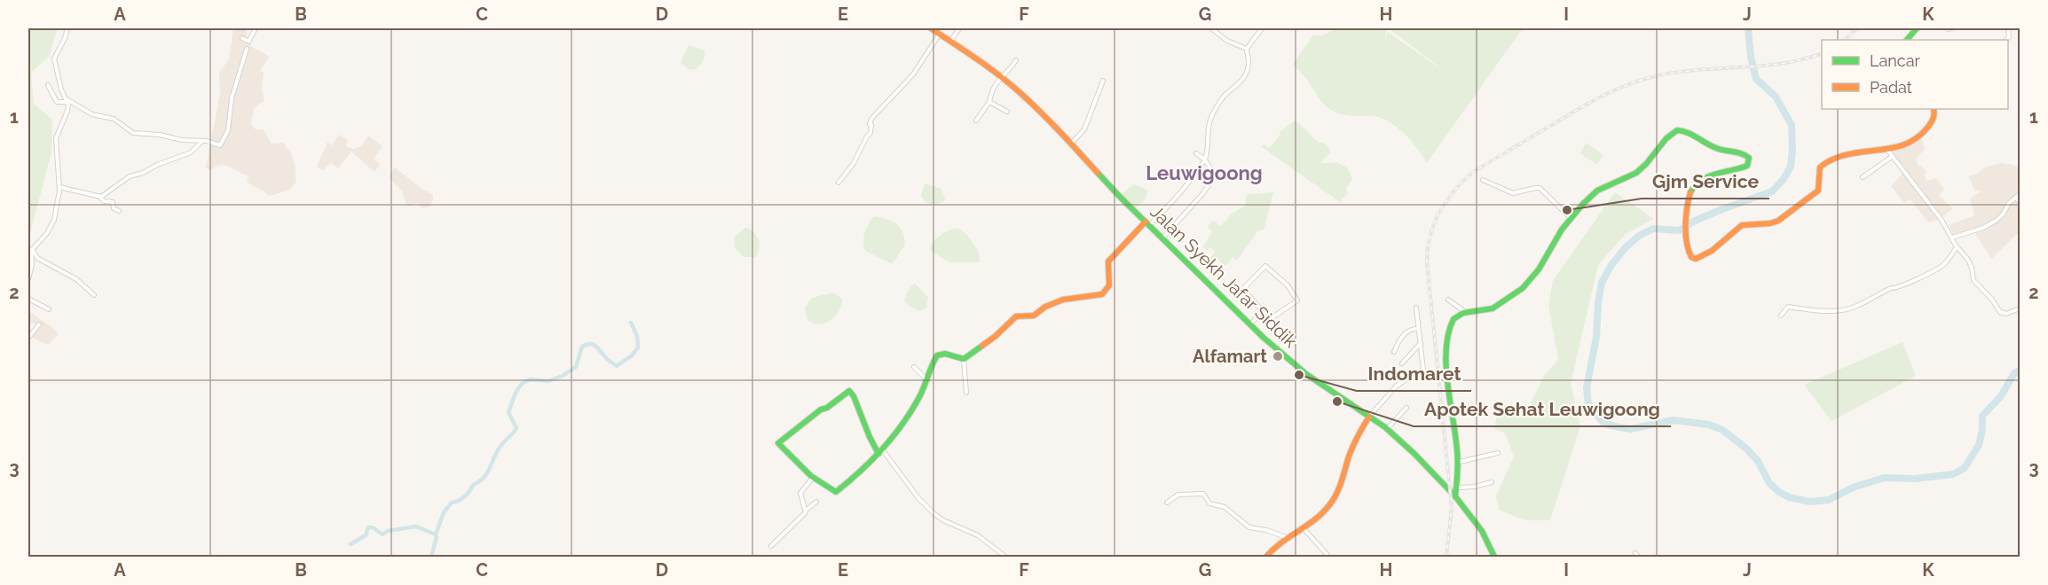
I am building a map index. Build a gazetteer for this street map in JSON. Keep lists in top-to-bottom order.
{
  "streets": {
    "main road": ["Jalan Syekh Jafar Siddik"]
  },
  "districts": ["Leuwigoong"],
  "places": [
    "Gjm Service",
    "Alfamart",
    "Indomaret",
    "Apotek Sehat Leuwigoong"
  ],
  "legend": ["Lancar", "Padat"],
  "grid": {
    "columns": [
      "A",
      "B",
      "C",
      "D",
      "E",
      "F",
      "G",
      "H",
      "I",
      "J",
      "K"
    ],
    "rows": ["1", "2", "3"]
  }
}
